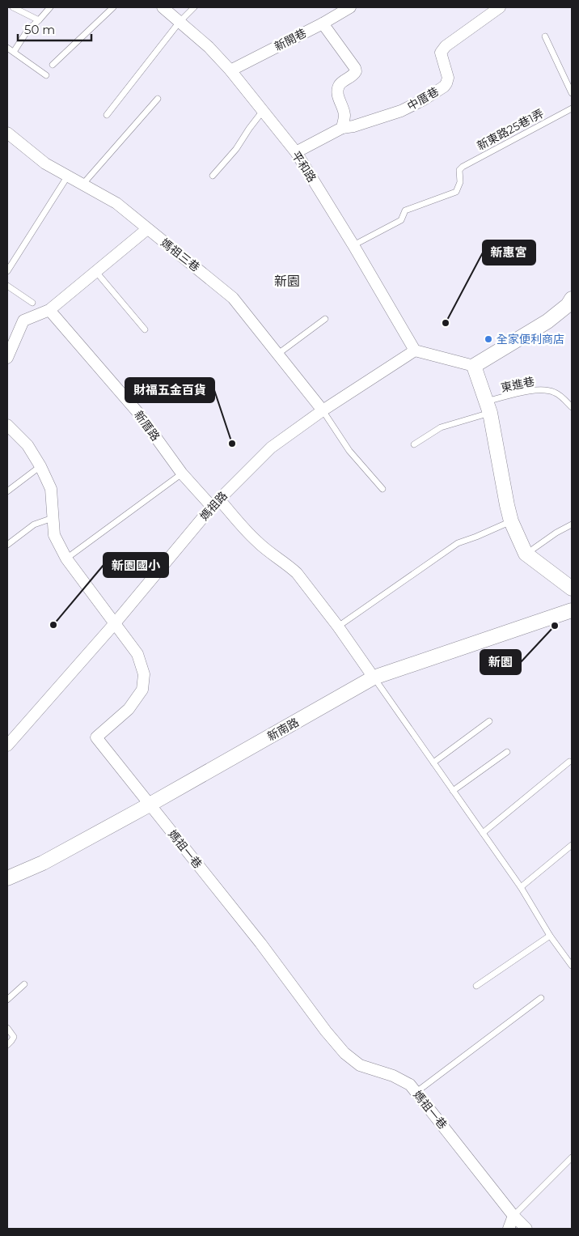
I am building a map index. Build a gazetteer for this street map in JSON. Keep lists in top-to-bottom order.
{
  "streets": {
    "street": [
      "新開巷",
      "中厝巷",
      "平和路",
      "媽祖三巷",
      "新厝路",
      "媽祖路",
      "新南路",
      "媽祖一巷"
    ],
    "lane": ["新東路25巷1弄", "東進巷"]
  },
  "crossings": [
    ["新開巷", "平和路"],
    ["中厝巷", "平和路"],
    ["新東路25巷1弄", "平和路"],
    ["平和路", "媽祖路"],
    ["媽祖三巷", "媽祖路"],
    ["新厝路", "媽祖路"],
    ["新厝路", "新南路"],
    ["媽祖路", "媽祖一巷"],
    ["新南路", "媽祖一巷"]
  ],
  "districts": ["新園"],
  "places": [
    "新惠宮",
    "全家便利商店",
    "財福五金百貨",
    "新園國小",
    "新園"
  ],
  "scale_bar": "50 m"
}
